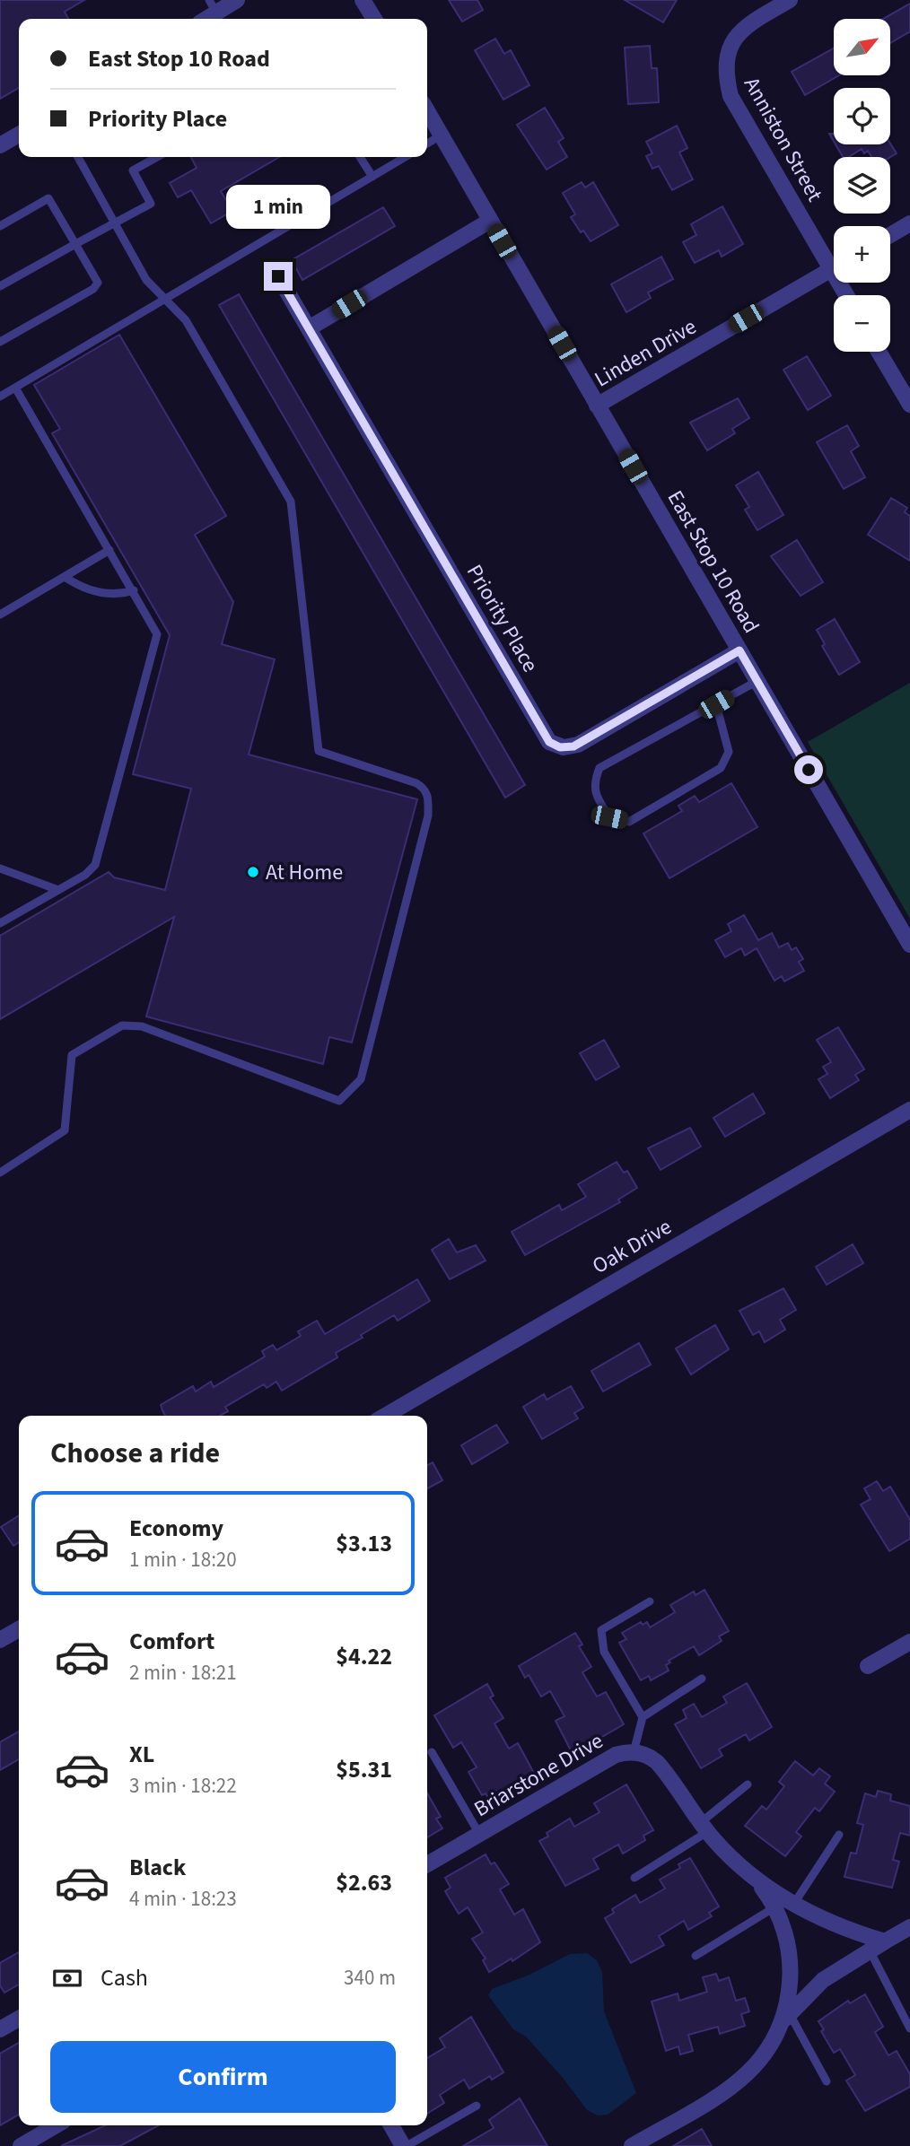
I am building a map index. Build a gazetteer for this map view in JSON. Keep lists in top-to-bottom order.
{
  "streets": {
    "street": [
      "Anniston Street",
      "Linden Drive",
      "East Stop 10 Road",
      "Priority Place",
      "Oak Drive",
      "Briarstone Drive"
    ]
  },
  "crossings": [
    ["Linden Drive", "East Stop 10 Road"],
    ["East Stop 10 Road", "Priority Place"]
  ],
  "places": ["At Home"],
  "north": "top right",
  "page": {
    "map_buttons": ["+", "−"],
    "banner": ["East Stop 10 Road", "Priority Place"],
    "bubble": "1 min",
    "heading": "Choose a ride",
    "list": [
      {
        "name": "Economy",
        "note": "1 min · 18:20",
        "value": "$3.13"
      },
      {
        "name": "Comfort",
        "note": "2 min · 18:21",
        "value": "$4.22"
      },
      {
        "name": "XL",
        "note": "3 min · 18:22",
        "value": "$5.31"
      },
      {
        "name": "Black",
        "note": "4 min · 18:23",
        "value": "$2.63"
      }
    ],
    "pay": ["Cash", "340 m"],
    "buttons": "Confirm"
  }
}
